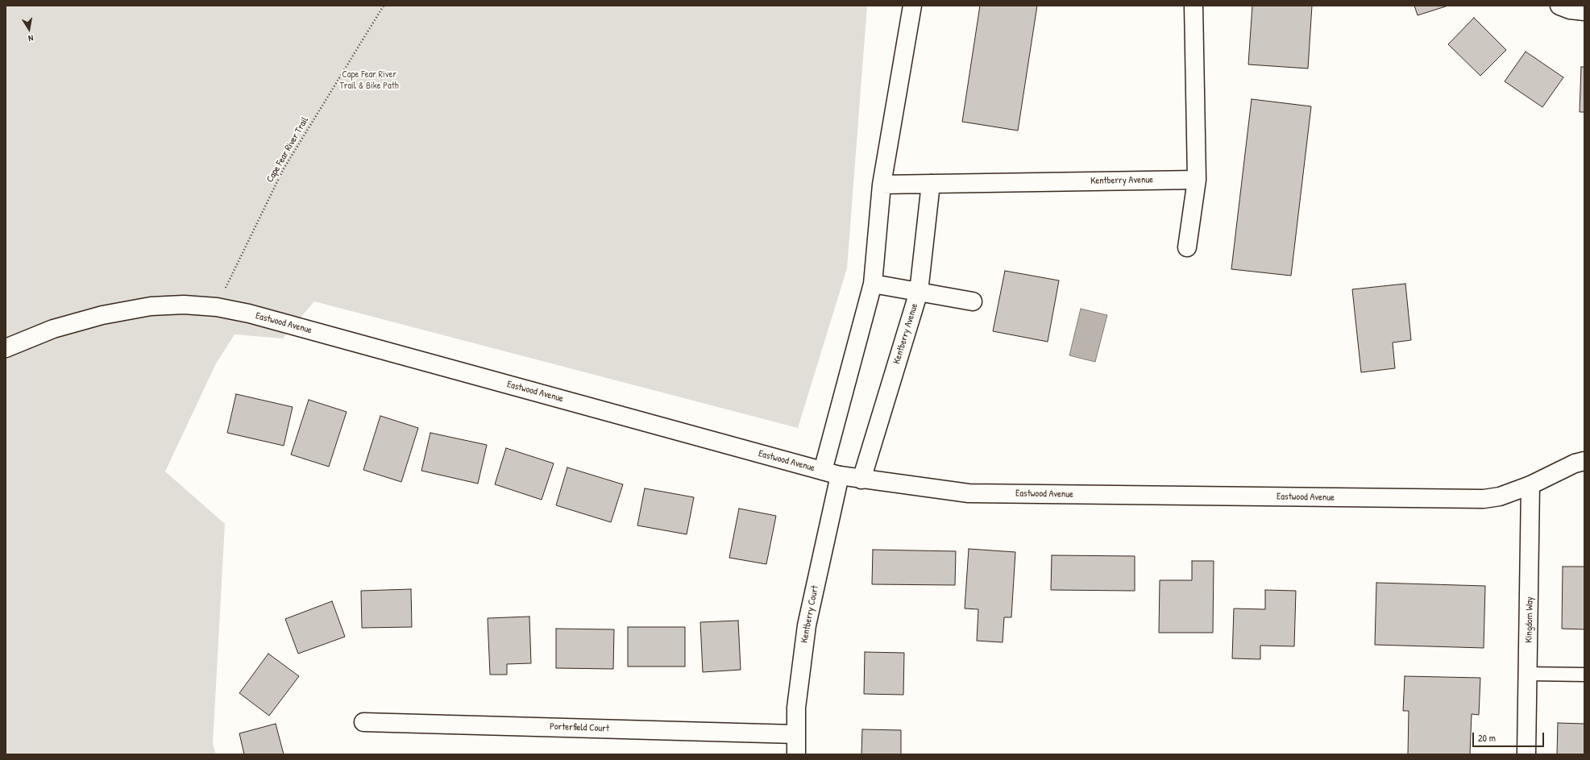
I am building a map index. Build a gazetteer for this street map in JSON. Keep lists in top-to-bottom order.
{
  "streets": {
    "street": [
      "Kentberry Avenue",
      "Eastwood Avenue",
      "Kentberry Court",
      "Kingdom Way",
      "Porterfield Court"
    ],
    "path": ["Cape Fear River Trail"]
  },
  "crossings": [
    ["Cape Fear River Trail", "Eastwood Avenue"],
    ["Kentberry Avenue", "Eastwood Avenue"],
    ["Eastwood Avenue", "Kentberry Court"],
    ["Eastwood Avenue", "Kingdom Way"],
    ["Kentberry Court", "Porterfield Court"]
  ],
  "parks": ["Cape Fear River Trail & Bike Path"],
  "scale_bar": "20 m",
  "north": "bottom"
}
